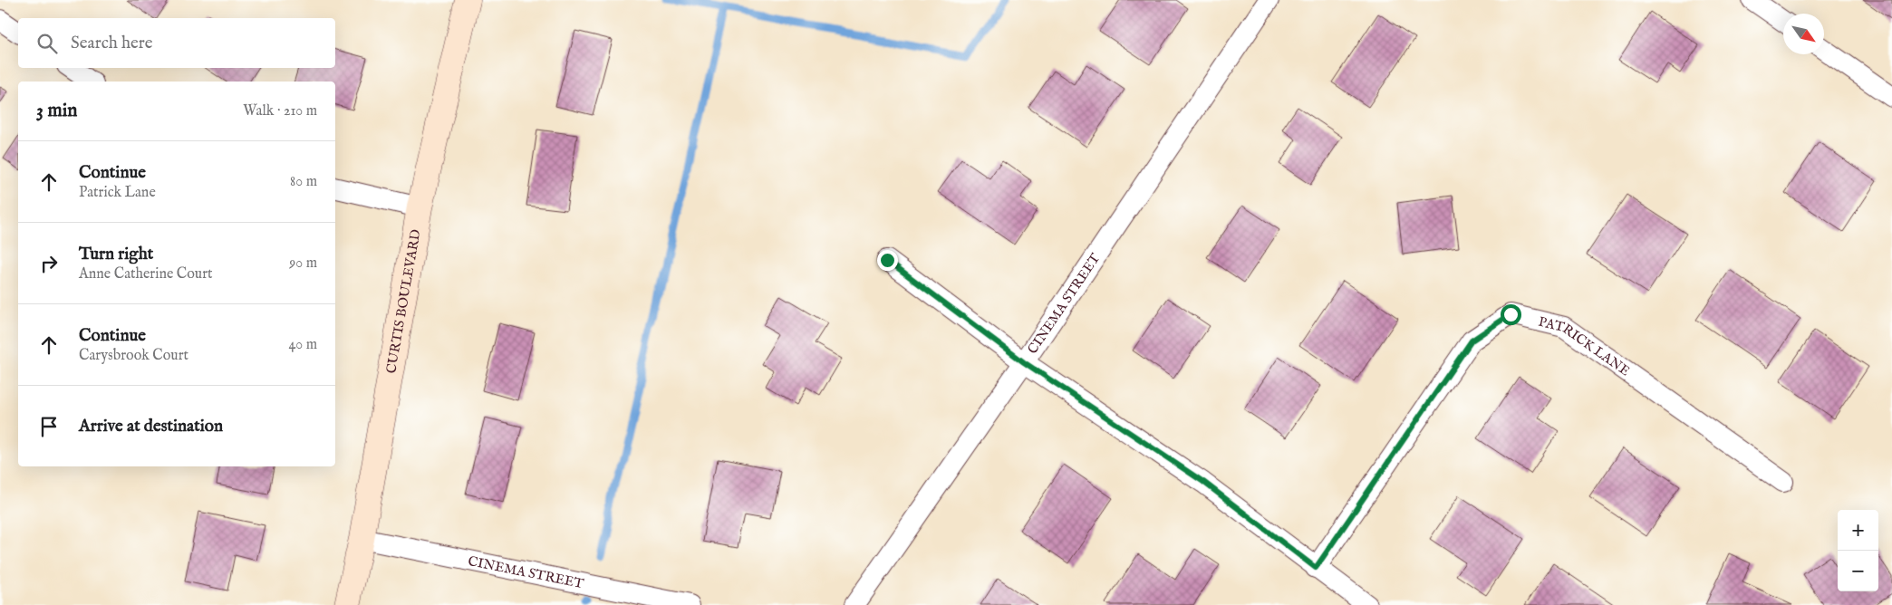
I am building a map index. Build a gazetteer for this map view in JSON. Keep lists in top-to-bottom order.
{
  "streets": {
    "street": ["CURTIS BOULEVARD", "CINEMA STREET", "PATRICK LANE"]
  },
  "crossings": [
    ["CURTIS BOULEVARD", "CINEMA STREET"]
  ],
  "north": "bottom right",
  "page": {
    "search": "Search here",
    "heading": ["3 min", "Walk · 210 m"],
    "list": [
      ["Continue", "Patrick Lane", "80 m"],
      ["Turn right", "Anne Catherine Court", "90 m"],
      ["Continue", "Carysbrook Court", "40 m"],
      "Arrive at destination"
    ],
    "map_buttons": ["+", "−"]
  }
}
